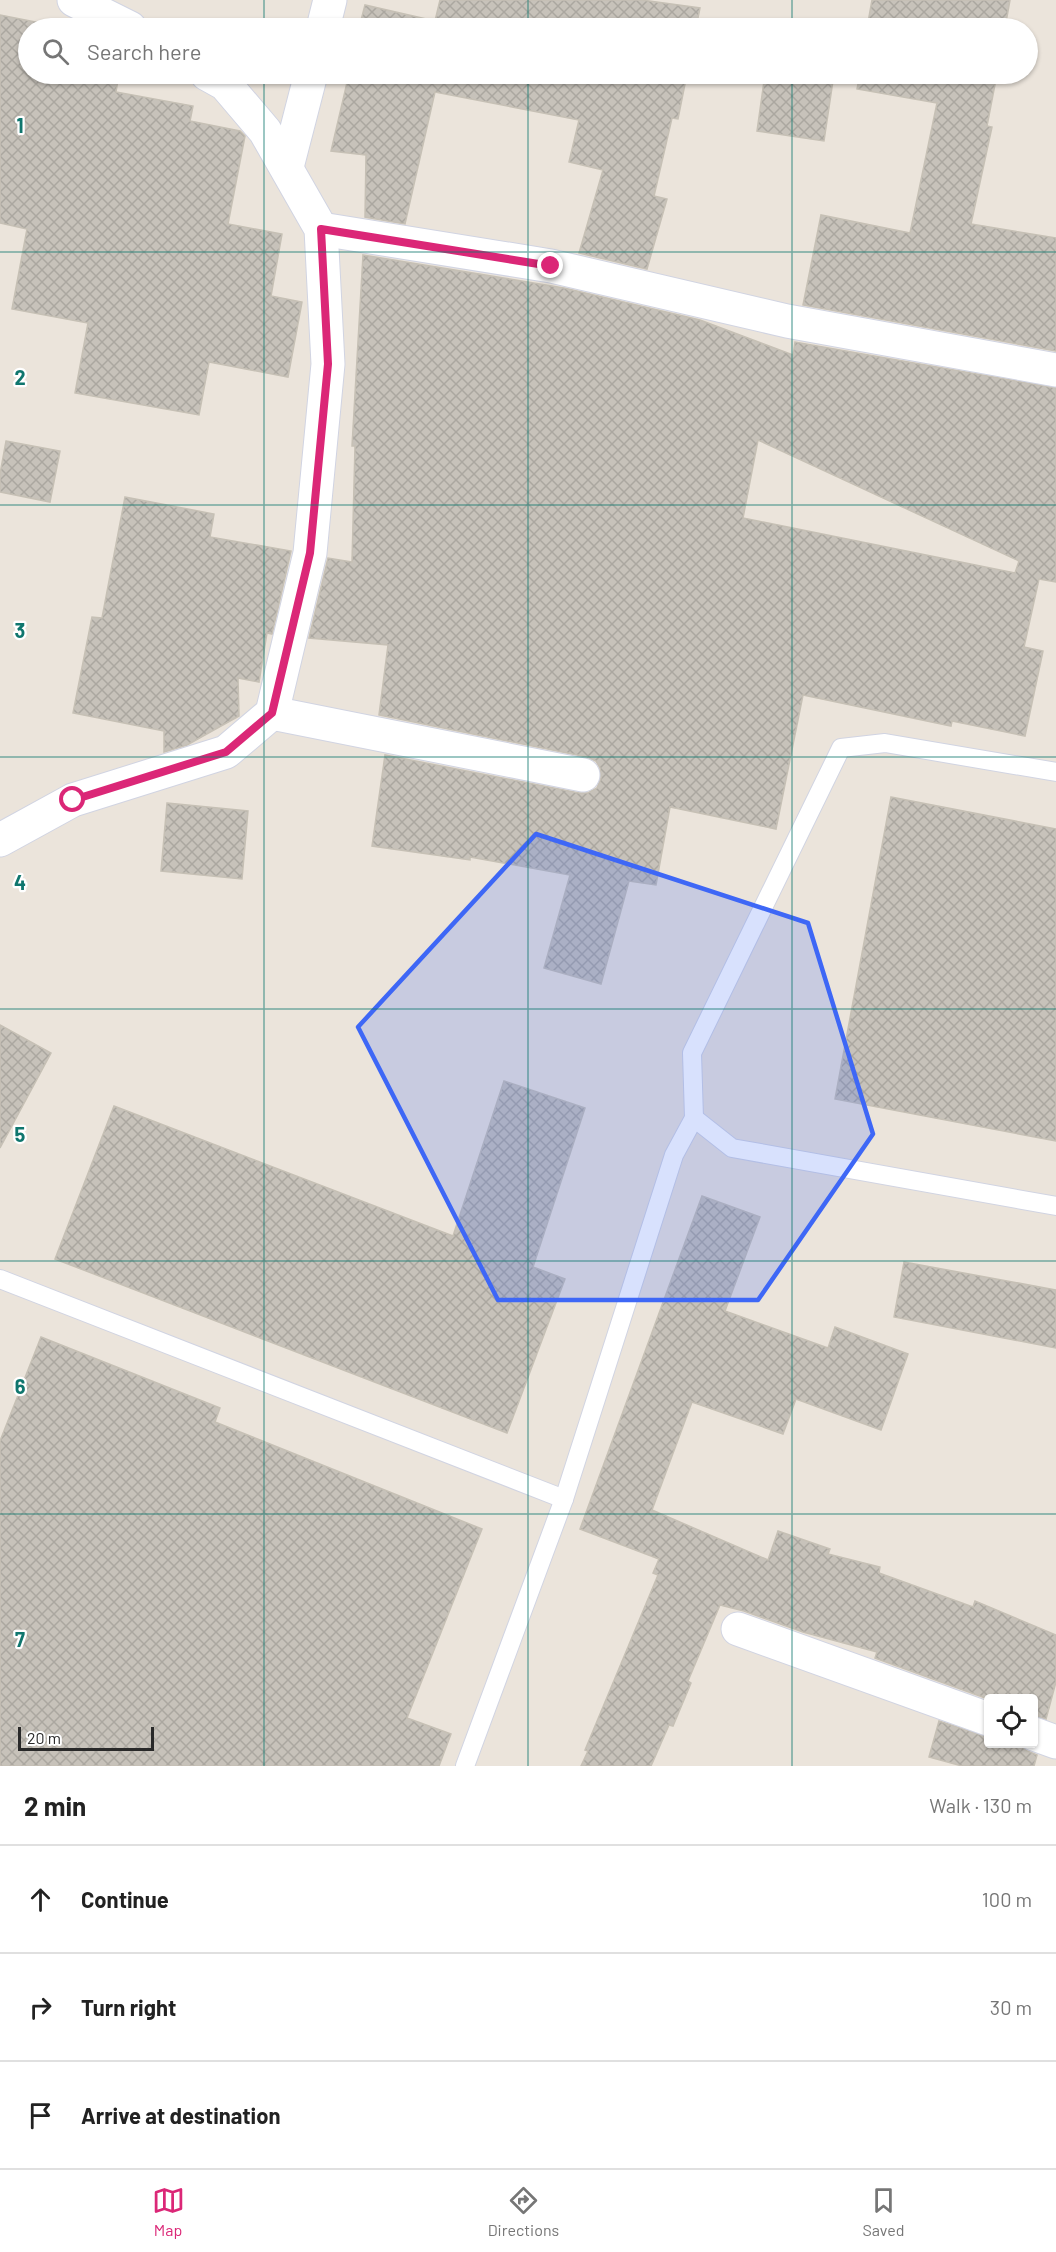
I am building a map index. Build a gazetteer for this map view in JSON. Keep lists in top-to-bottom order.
{
  "scale_bar": "20 m",
  "page": {
    "search": "Search here",
    "scale": "20 m",
    "heading": ["2 min", "Walk · 130 m"],
    "list": [
      ["Continue", "100 m"],
      ["Turn right", "30 m"],
      "Arrive at destination"
    ],
    "nav": ["Map", "Directions", "Saved"]
  },
  "grid": {
    "rows": [
      "1",
      "2",
      "3",
      "4",
      "5",
      "6",
      "7"
    ]
  }
}
